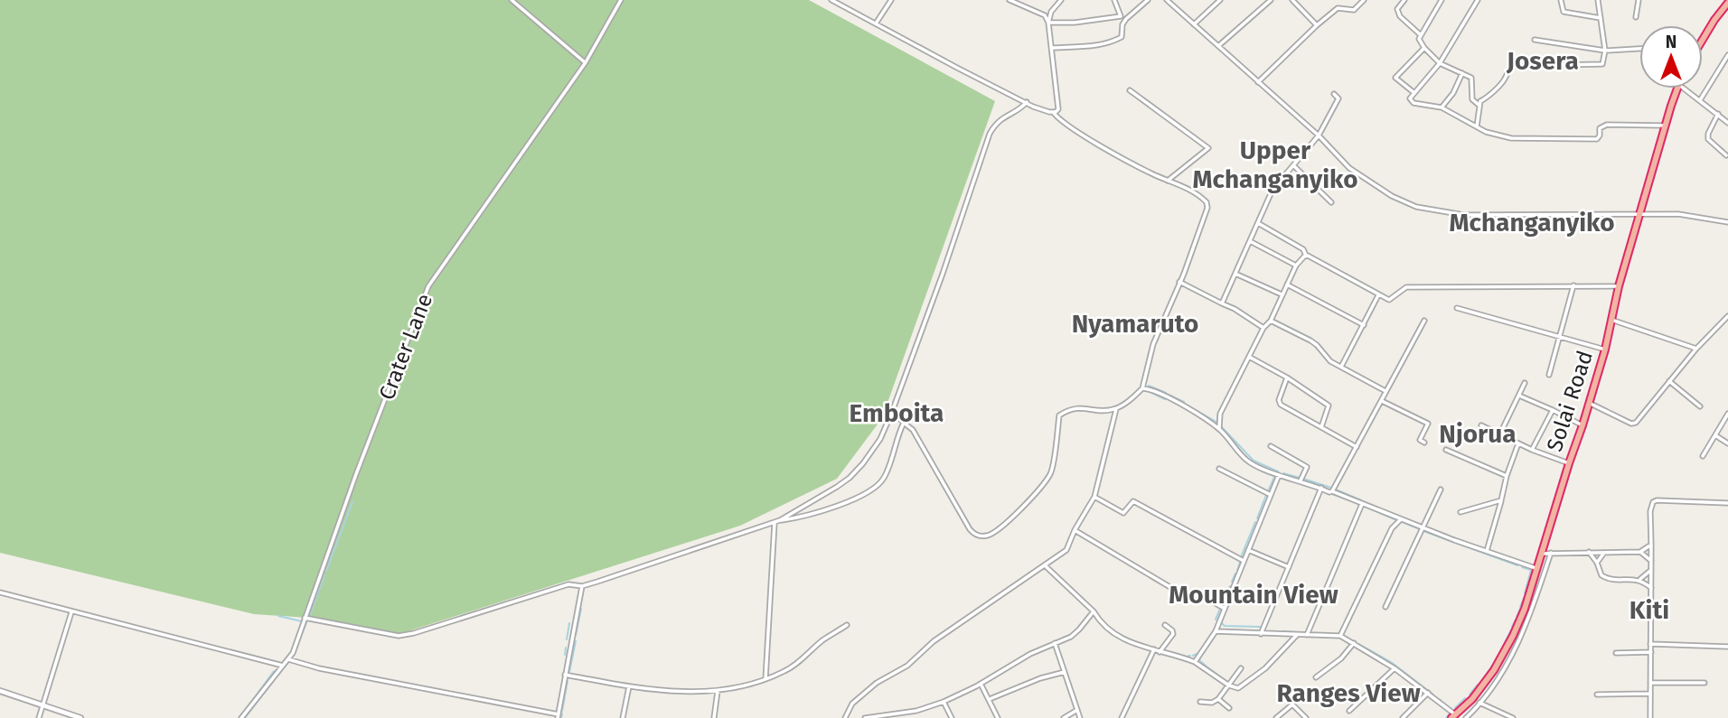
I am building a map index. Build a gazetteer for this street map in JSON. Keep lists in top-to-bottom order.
{
  "streets": {
    "highway": ["Solai Road"],
    "street": ["Crater Lane"]
  },
  "districts": [
    "Josera",
    "Upper Mchanganyiko",
    "Mchanganyiko",
    "Nyamaruto",
    "Emboita",
    "Njorua",
    "Mountain View",
    "Kiti",
    "Ranges View"
  ],
  "north": "top"
}
